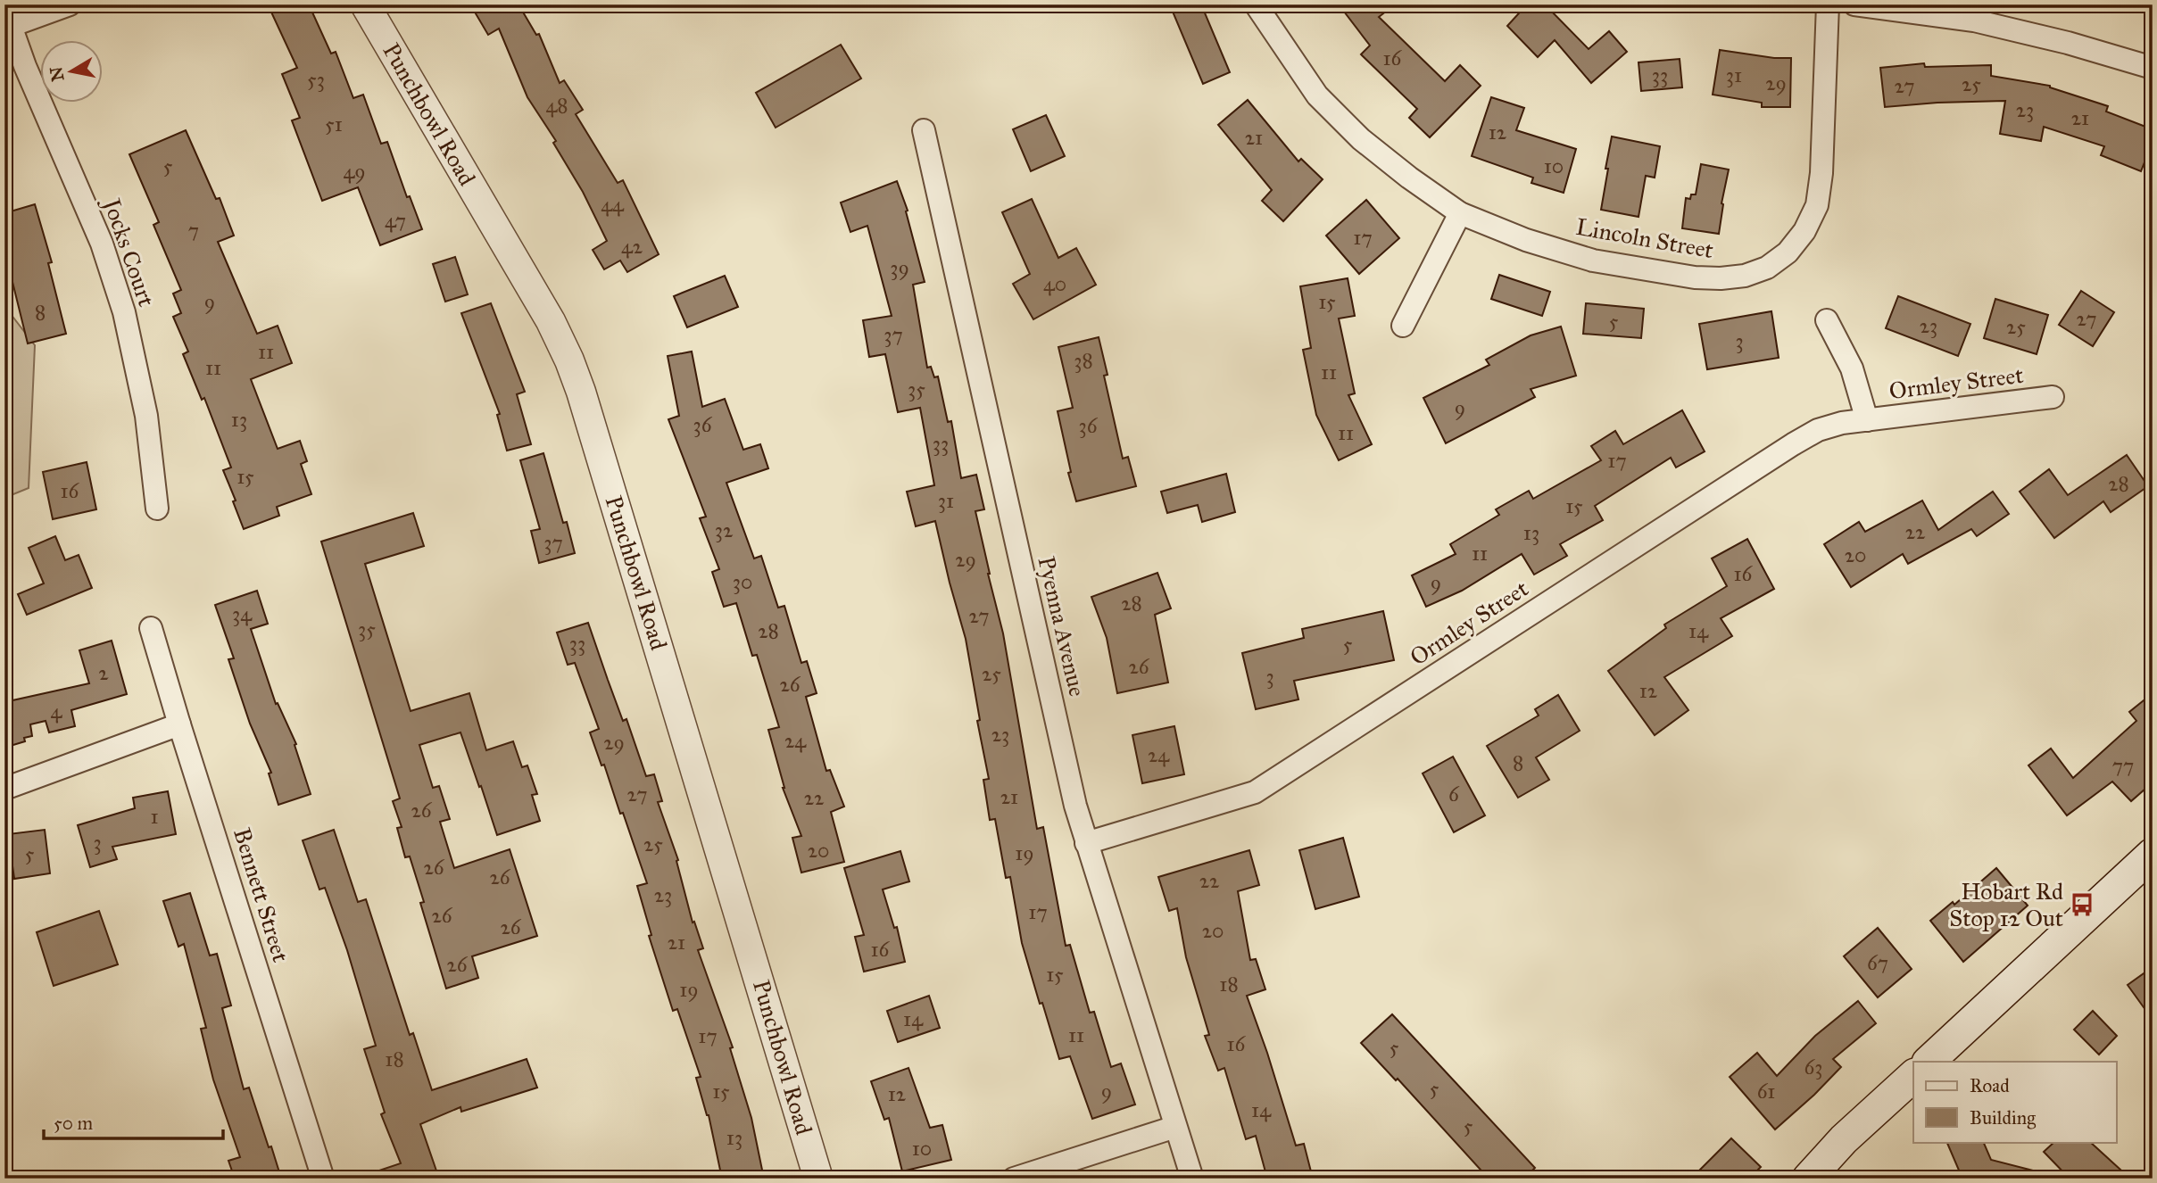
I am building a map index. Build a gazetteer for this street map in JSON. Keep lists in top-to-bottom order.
{
  "streets": {
    "street": [
      "Punchbowl Road",
      "Lincoln Street",
      "Jocks Court",
      "Ormley Street",
      "Pyenna Avenue",
      "Bennett Street"
    ]
  },
  "crossings": [
    ["Ormley Street", "Pyenna Avenue"]
  ],
  "places": {
    "bus stop": ["Hobart Rd Stop 12 Out"]
  },
  "house_numbers": [
    "16",
    "33",
    "31",
    "53",
    "29",
    "25",
    "27",
    "48",
    "23",
    "21",
    "51",
    "12",
    "21",
    "5",
    "10",
    "49",
    "44",
    "47",
    "7",
    "17",
    "42",
    "39",
    "40",
    "9",
    "15",
    "8",
    "27",
    "5",
    "23",
    "25",
    "37",
    "3",
    "11",
    "38",
    "11",
    "11",
    "35",
    "9",
    "13",
    "36",
    "36",
    "11",
    "33",
    "17",
    "15",
    "28",
    "16",
    "31",
    "15",
    "32",
    "22",
    "13",
    "37",
    "11",
    "20",
    "29",
    "16",
    "30",
    "9",
    "28",
    "34",
    "27",
    "35",
    "28",
    "14",
    "33",
    "5",
    "26",
    "2",
    "25",
    "3",
    "26",
    "12",
    "4",
    "23",
    "24",
    "29",
    "24",
    "8",
    "77",
    "27",
    "6",
    "21",
    "22",
    "26",
    "1",
    "3",
    "25",
    "20",
    "19",
    "5",
    "26",
    "26",
    "22",
    "23",
    "17",
    "26",
    "26",
    "20",
    "21",
    "16",
    "67",
    "26",
    "15",
    "18",
    "19",
    "14",
    "11",
    "17",
    "16",
    "5",
    "18",
    "63",
    "5",
    "15",
    "9",
    "61",
    "12",
    "14",
    "5",
    "13",
    "10"
  ],
  "legend": ["Road", "Building"],
  "scale_bar": "50 m",
  "north": "left"
}
